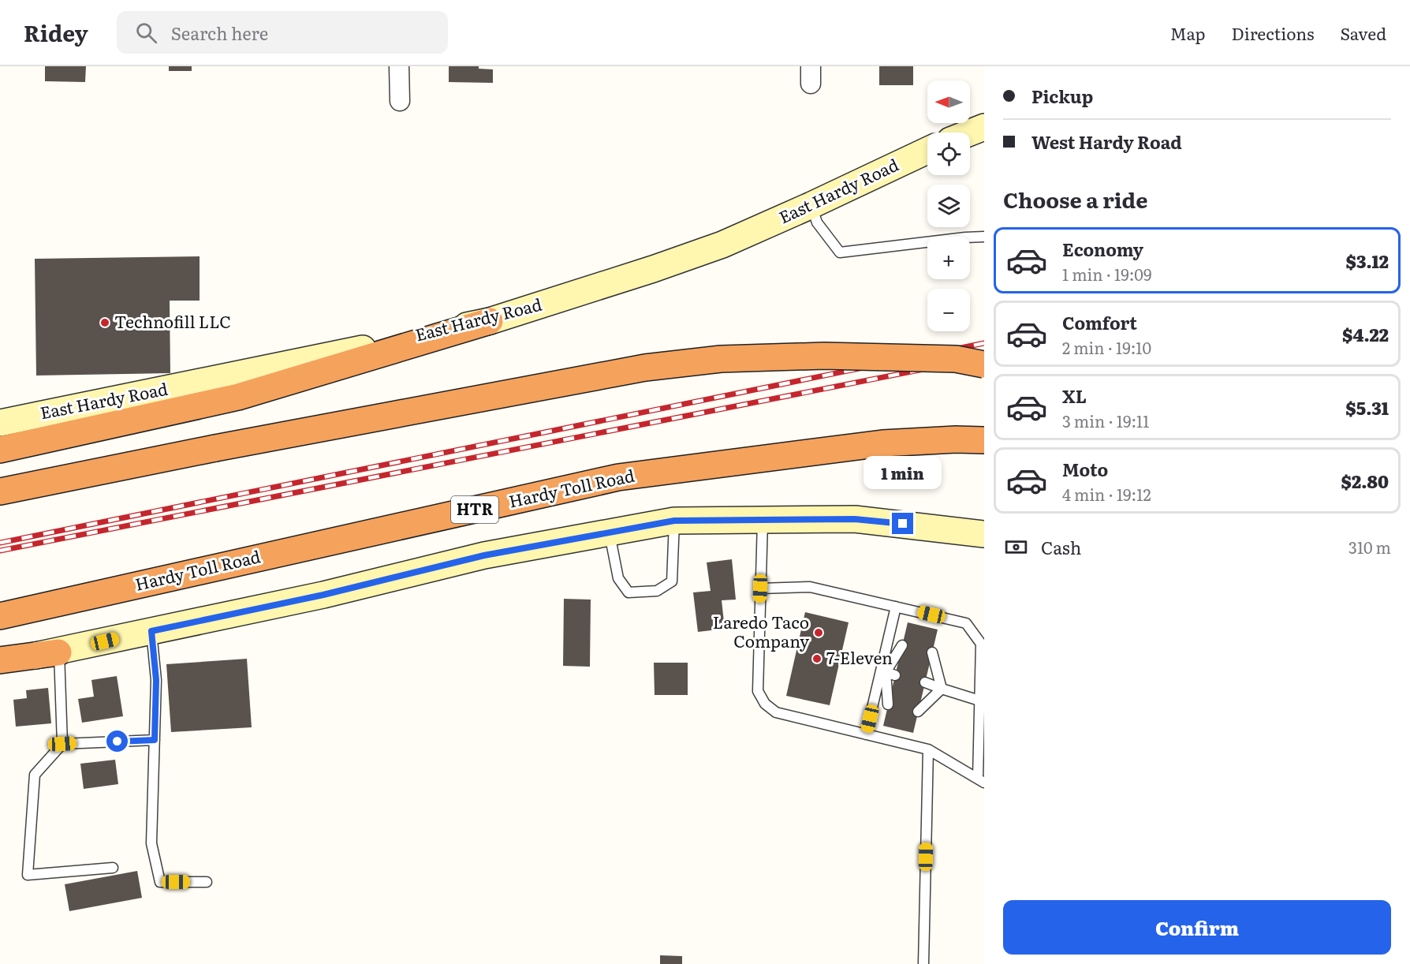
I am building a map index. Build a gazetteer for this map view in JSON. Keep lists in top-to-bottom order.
{
  "streets": {
    "highway": ["Hardy Toll Road", "HTR"],
    "main road": ["East Hardy Road"]
  },
  "places": ["Technofill LLC", "Laredo Taco Company", "7-Eleven"],
  "north": "left",
  "page": {
    "header": "Ridey",
    "search": "Search here",
    "nav": ["Map", "Directions", "Saved"],
    "banner": ["Pickup", "West Hardy Road"],
    "map_buttons": ["+", "−"],
    "heading": "Choose a ride",
    "list": [
      {
        "name": "Economy",
        "note": "1 min · 19:09",
        "value": "$3.12"
      },
      {
        "name": "Comfort",
        "note": "2 min · 19:10",
        "value": "$4.22"
      },
      {
        "name": "XL",
        "note": "3 min · 19:11",
        "value": "$5.31"
      },
      {
        "name": "Moto",
        "note": "4 min · 19:12",
        "value": "$2.80"
      }
    ],
    "bubble": "1 min",
    "pay": ["Cash", "310 m"],
    "buttons": "Confirm"
  }
}
